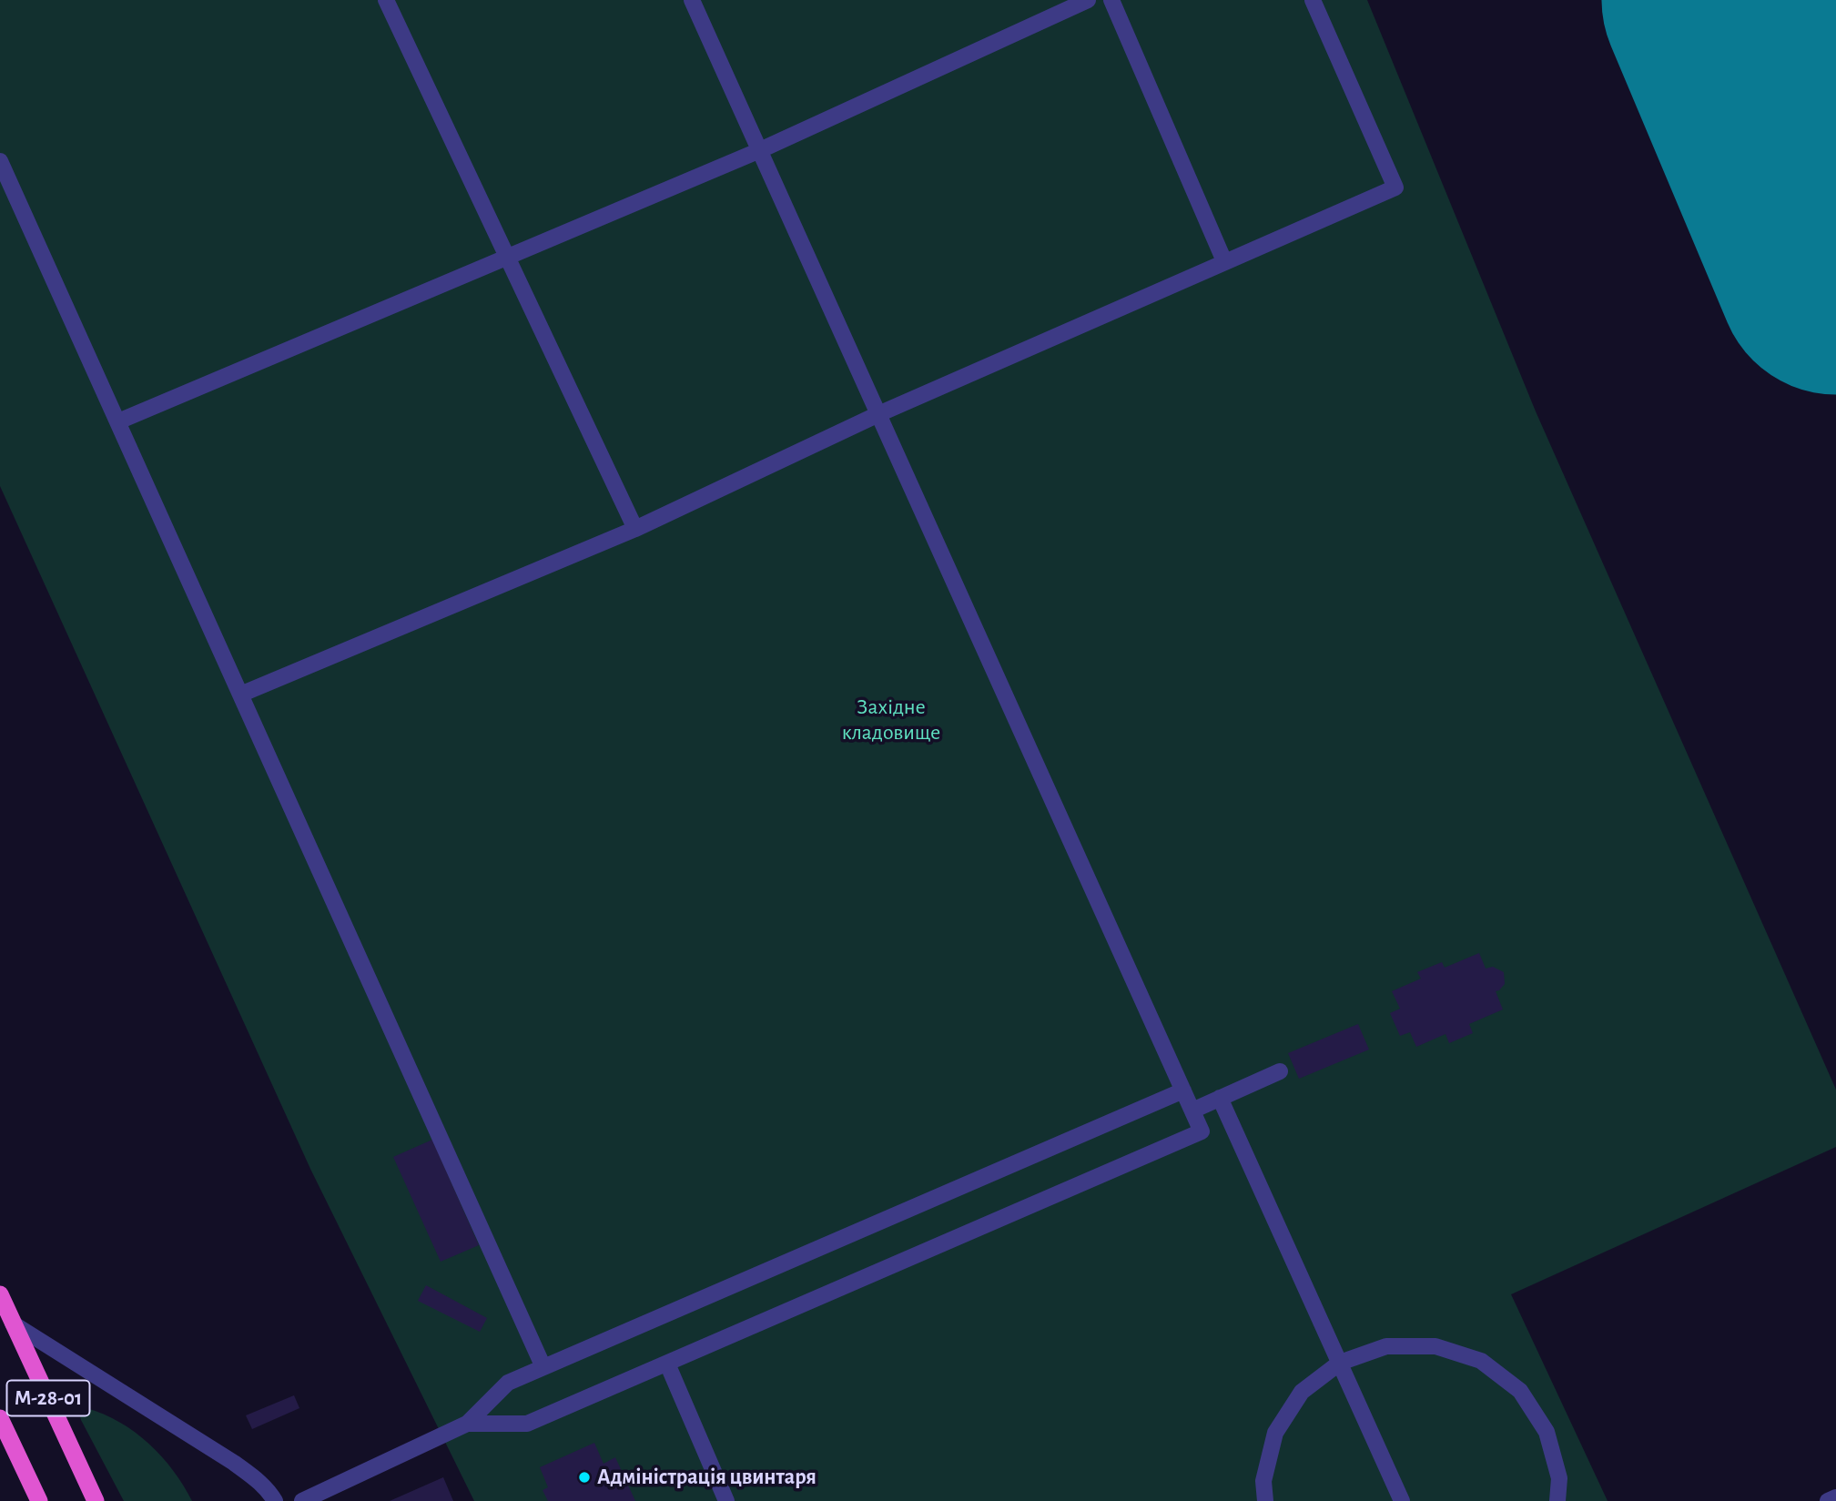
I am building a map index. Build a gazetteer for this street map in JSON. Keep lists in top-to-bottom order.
{
  "streets": {
    "highway": ["М-28-01"]
  },
  "parks": ["Західне кладовище"],
  "places": ["Адміністрація цвинтаря"]
}
